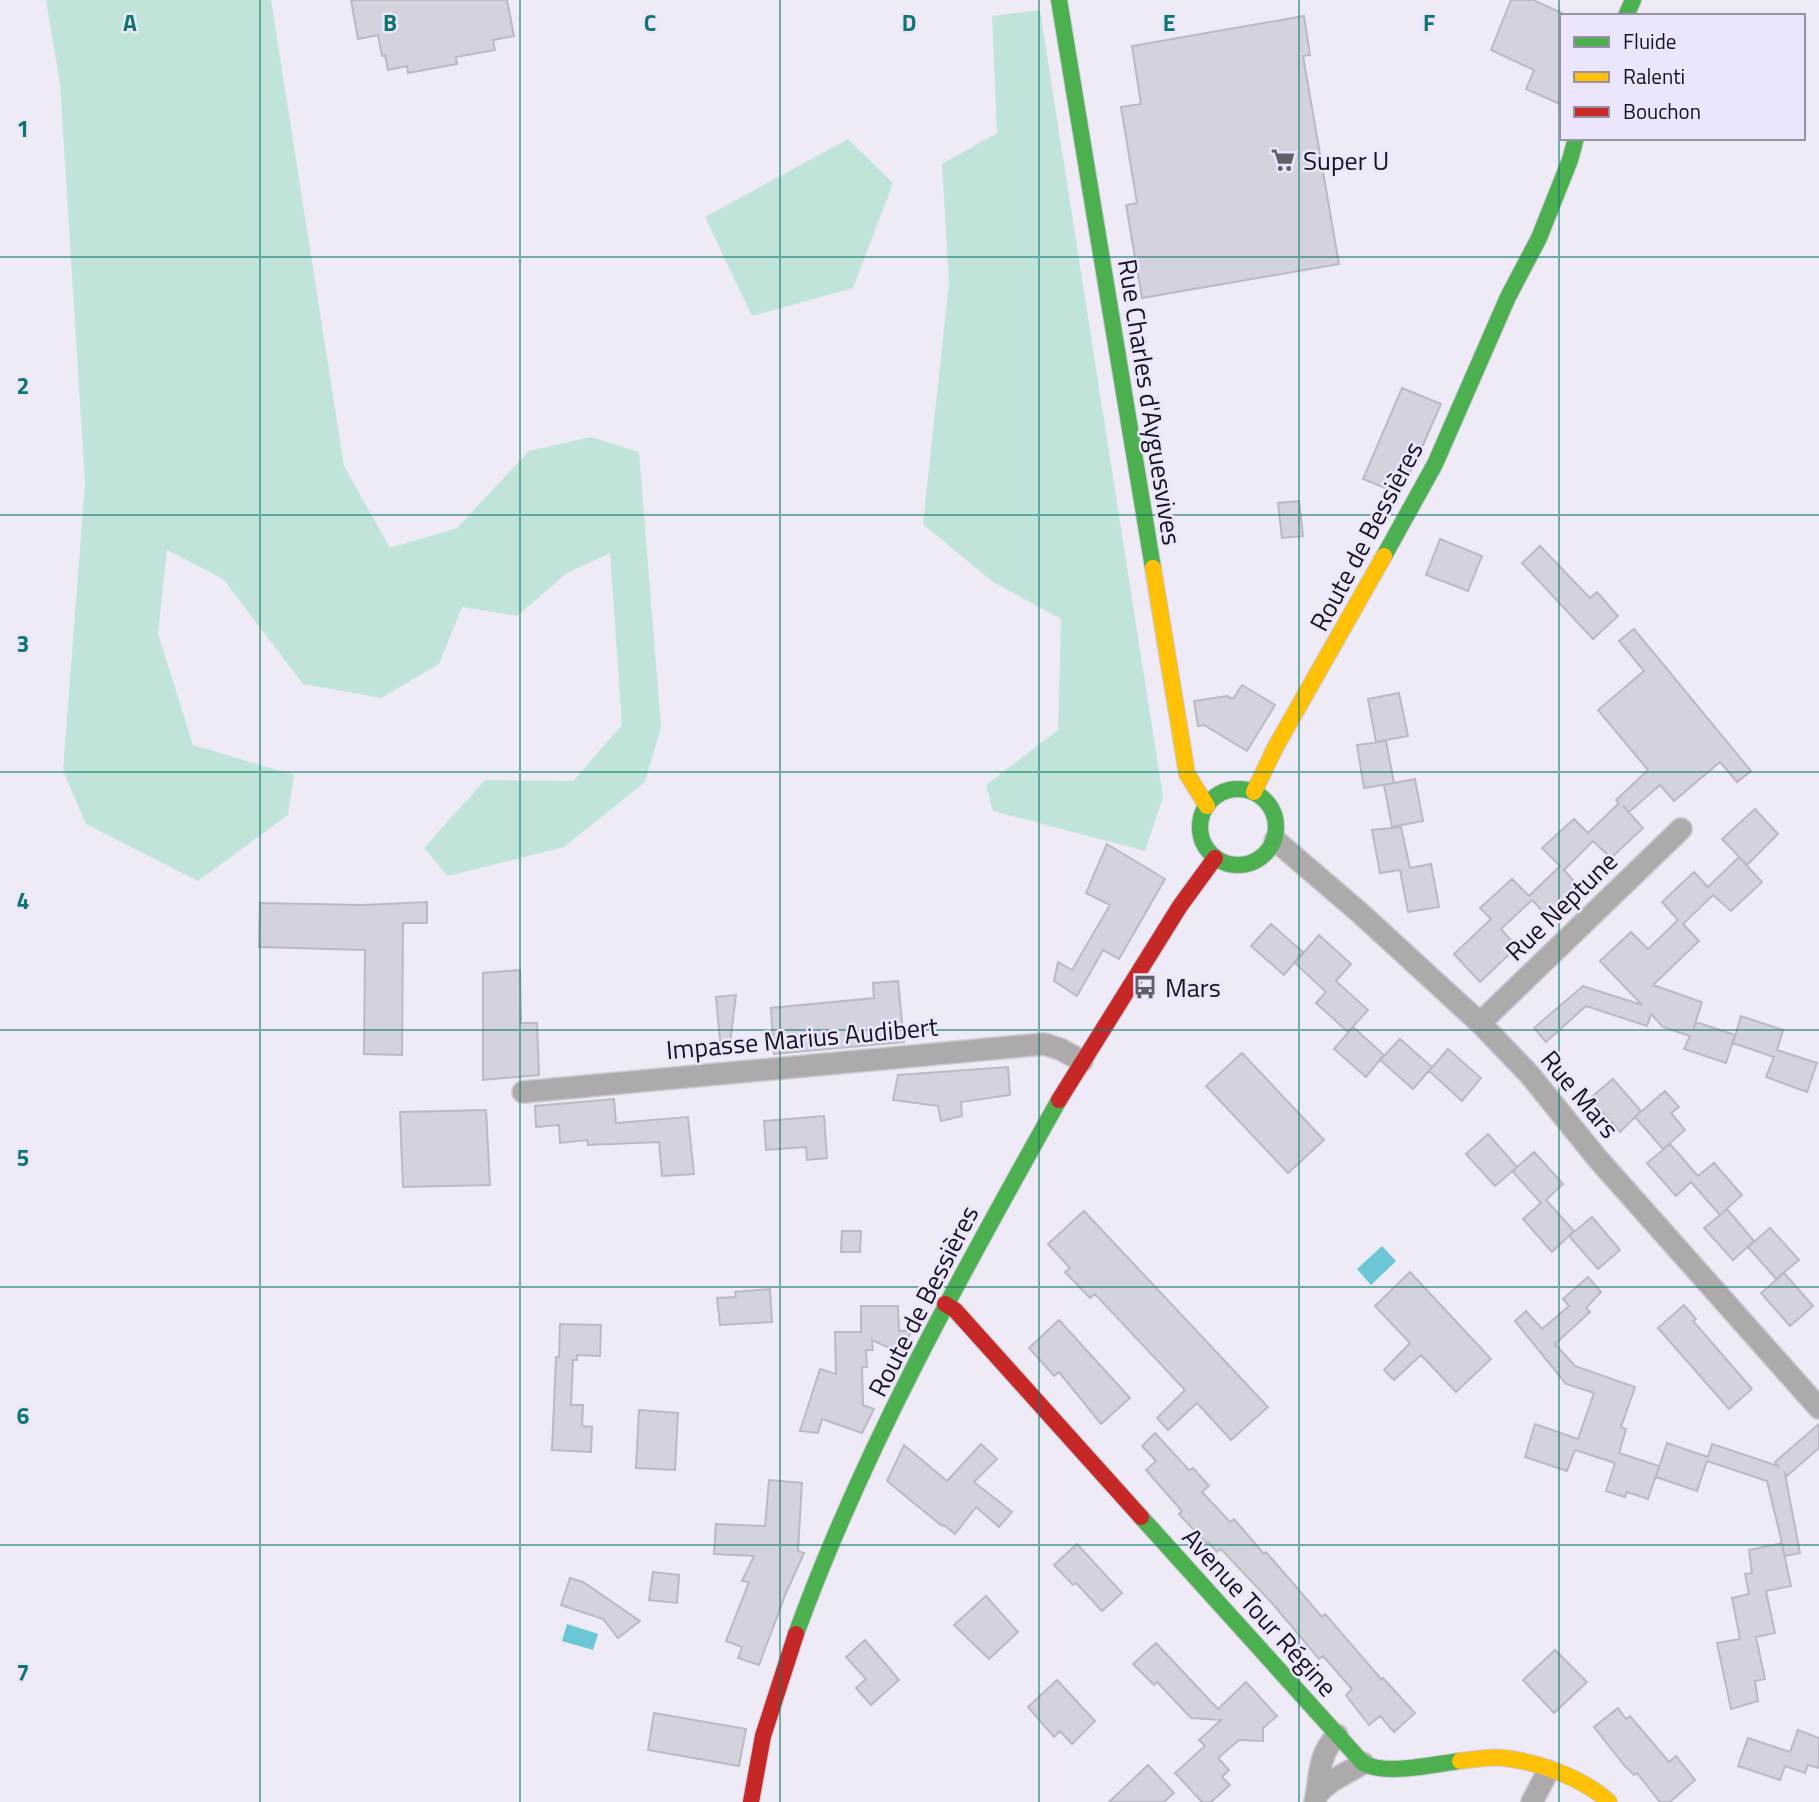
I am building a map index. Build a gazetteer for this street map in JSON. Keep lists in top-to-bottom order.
{
  "streets": {
    "main road": ["Rue Charles d'Ayguesvives", "Route de Bessières", "Avenue Tour Régine"],
    "street": ["Rue Neptune", "Impasse Marius Audibert", "Rue Mars"]
  },
  "crossings": [
    ["Rue Charles d'Ayguesvives", "Route de Bessières"],
    ["Rue Charles d'Ayguesvives", "Rue Mars"],
    ["Route de Bessières", "Impasse Marius Audibert"],
    ["Route de Bessières", "Rue Mars"],
    ["Route de Bessières", "Avenue Tour Régine"],
    ["Rue Neptune", "Rue Mars"]
  ],
  "places": {
    "supermarket": ["Super U"],
    "bus stop": ["Mars"]
  },
  "legend": ["Fluide", "Ralenti", "Bouchon"],
  "grid": {
    "columns": [
      "A",
      "B",
      "C",
      "D",
      "E",
      "F"
    ],
    "rows": [
      "1",
      "2",
      "3",
      "4",
      "5",
      "6",
      "7"
    ]
  }
}
